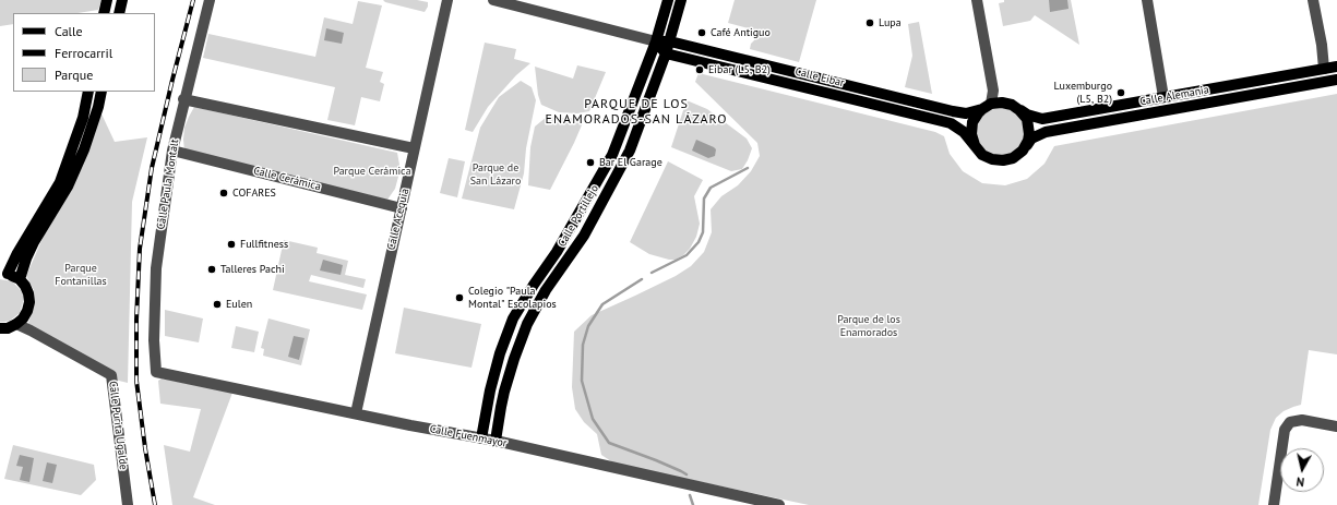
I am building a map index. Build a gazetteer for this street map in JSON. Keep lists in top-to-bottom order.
{
  "streets": {
    "main road": ["Calle Eibar", "Calle Alemania", "Calle Portillejo"],
    "street": [
      "Calle Cerámica",
      "Calle Paula Montalt",
      "Calle Acequia",
      "Calle Purita Ugalde",
      "Calle Fuenmayor"
    ]
  },
  "crossings": [
    ["Calle Eibar", "Calle Alemania"],
    ["Calle Eibar", "Calle Portillejo"],
    ["Calle Cerámica", "Calle Paula Montalt"],
    ["Calle Cerámica", "Calle Acequia"],
    ["Calle Paula Montalt", "Calle Fuenmayor"],
    ["Calle Portillejo", "Calle Fuenmayor"],
    ["Calle Acequia", "Calle Fuenmayor"]
  ],
  "districts": ["PARQUE DE LOS ENAMORADOS-SAN LÁZARO"],
  "parks": [
    "Parque de San Lázaro",
    "Parque Cerámica",
    "Parque Fontanillas",
    "Parque de los Enamorados"
  ],
  "places": [
    "Lupa",
    "Café Antiguo",
    "Eibar (L5, B2)",
    "Luxemburgo (L5, B2)",
    "Bar El Garage",
    "COFARES",
    "Fullfitness",
    "Talleres Pachi",
    "Colegio \"Paula Montal\" Escolapios",
    "Eulen"
  ],
  "legend": ["Calle", "Ferrocarril", "Parque"],
  "north": "bottom"
}
